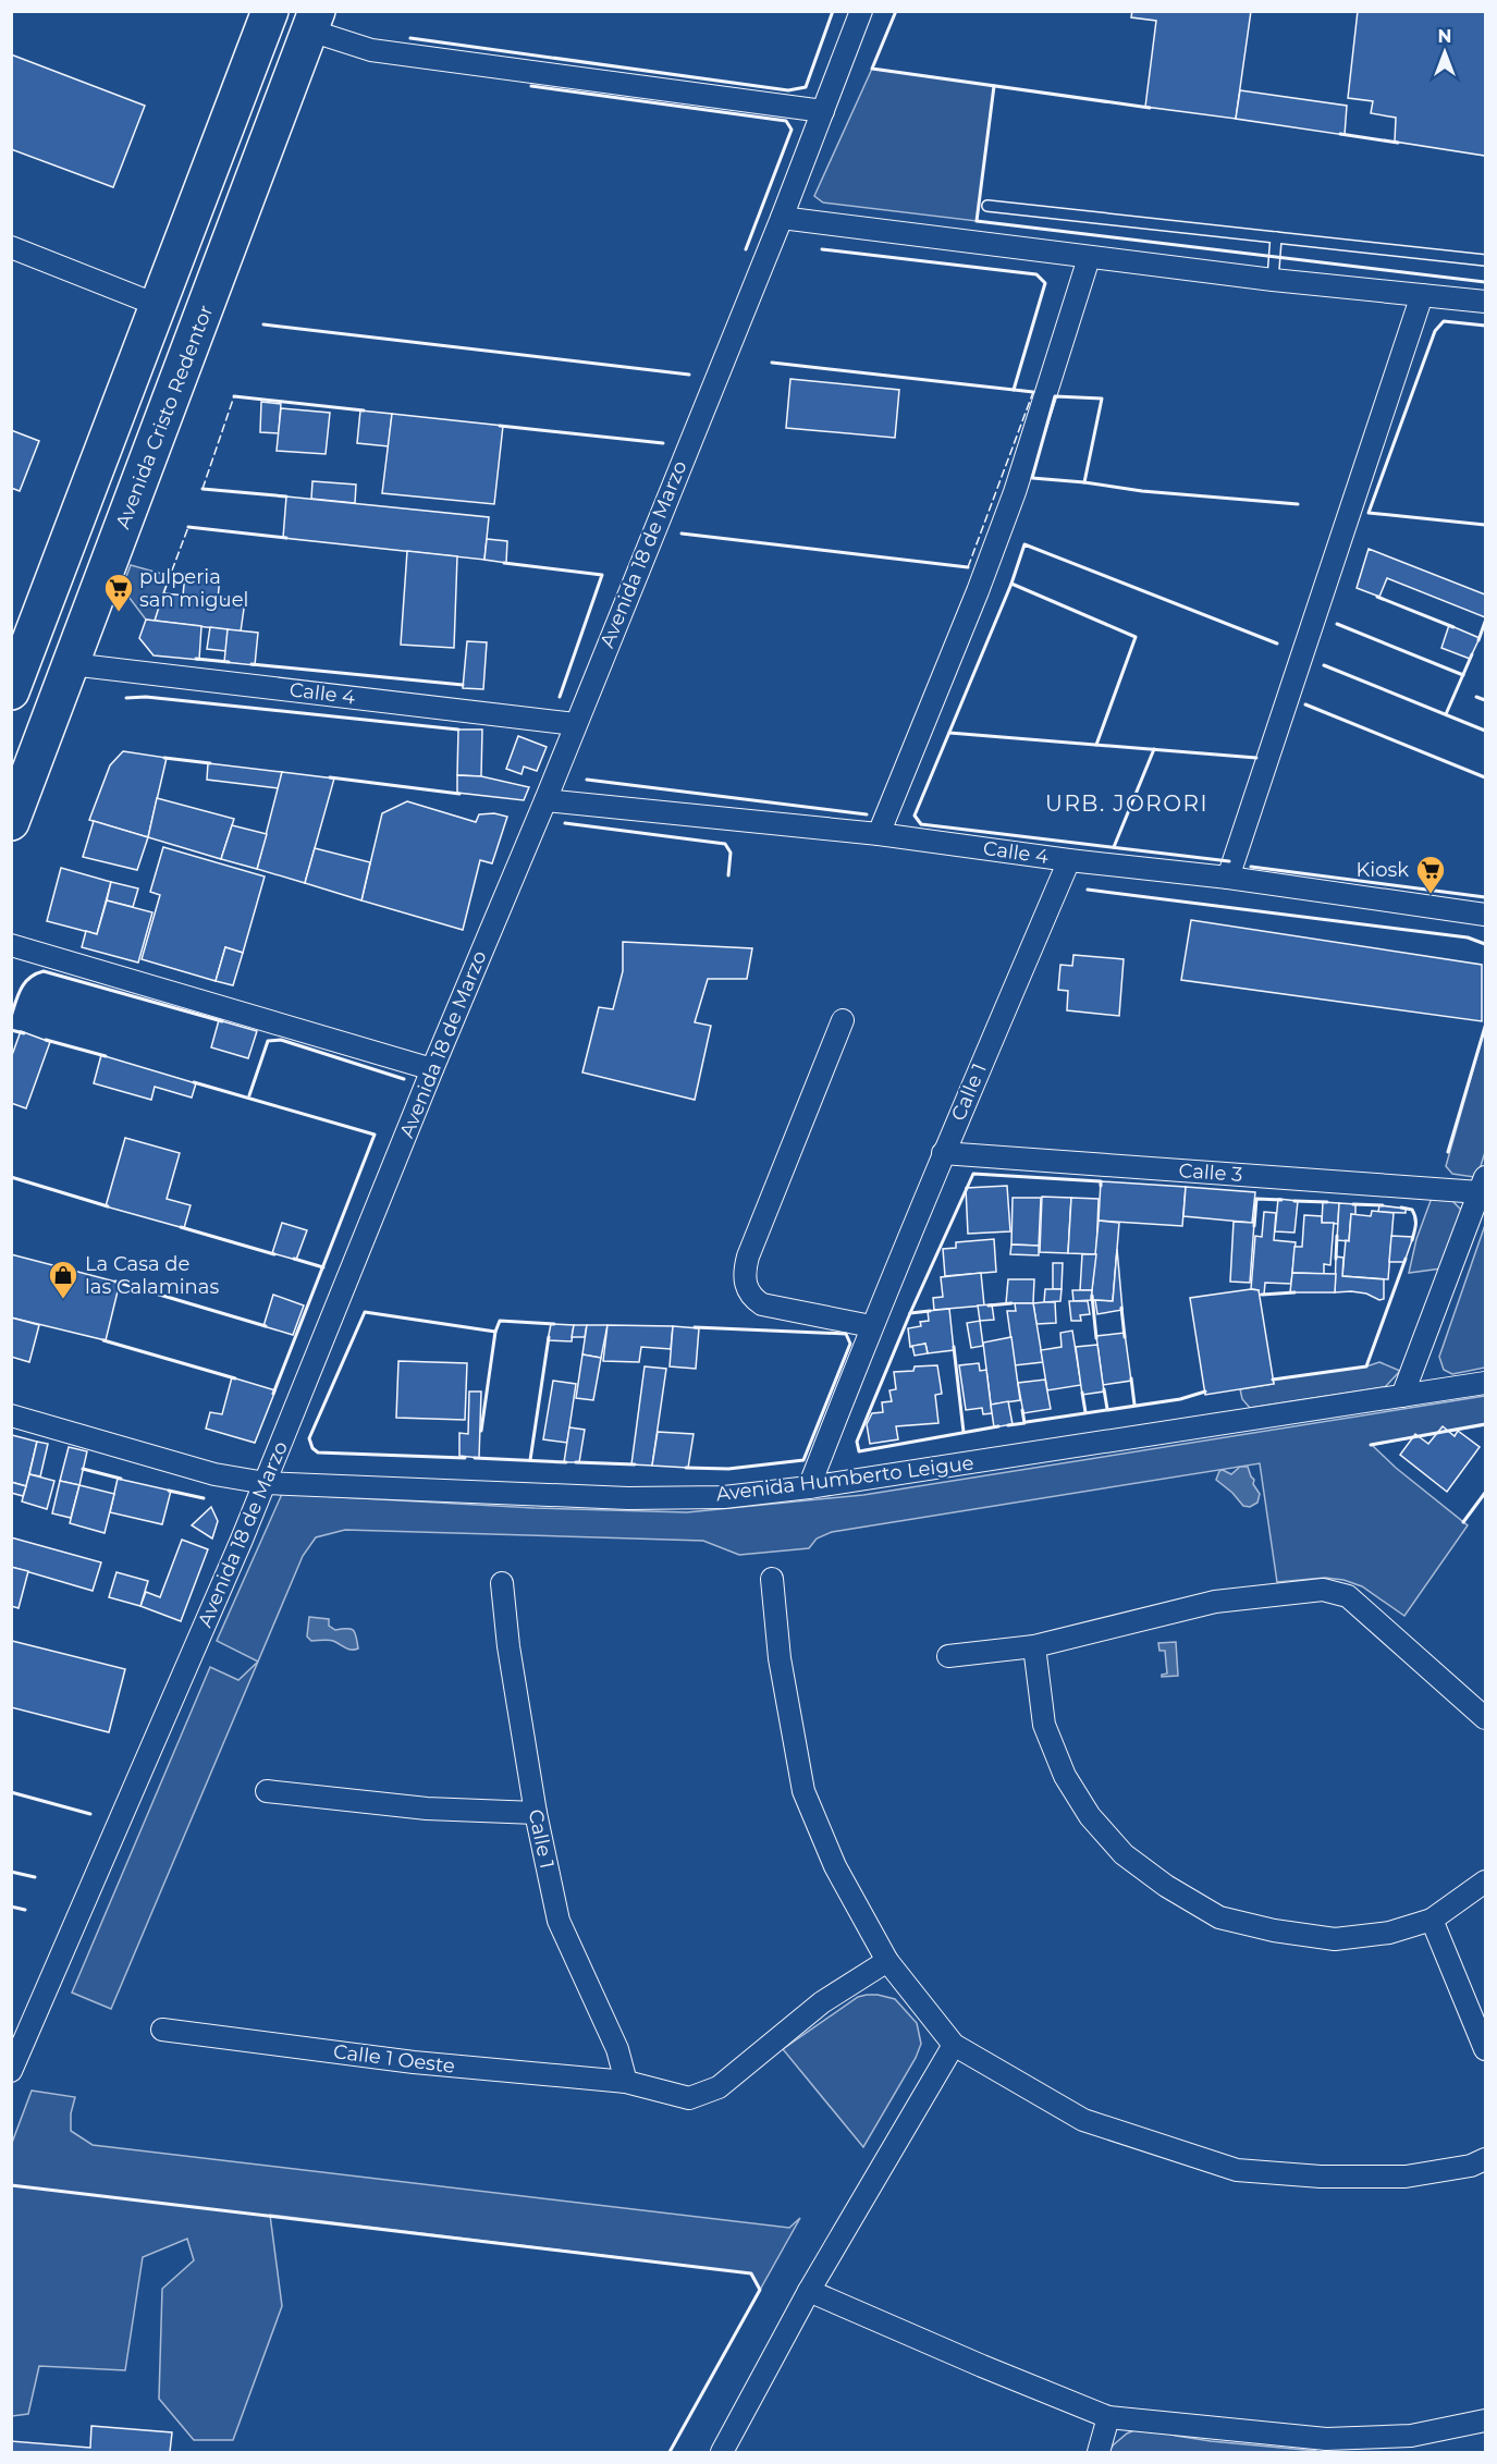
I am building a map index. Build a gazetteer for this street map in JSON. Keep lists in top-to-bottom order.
{
  "streets": {
    "highway": ["Avenida Cristo Redentor"],
    "street": [
      "Avenida 18 de Marzo",
      "Calle 4",
      "Calle 1",
      "Calle 3",
      "Avenida Humberto Leigue",
      "Calle 1 Oeste"
    ]
  },
  "crossings": [
    ["Avenida Cristo Redentor", "Calle 4"],
    ["Avenida 18 de Marzo", "Calle 4"],
    ["Avenida 18 de Marzo", "Avenida Humberto Leigue"],
    ["Calle 4", "Calle 1"],
    ["Calle 1", "Calle 3"],
    ["Calle 1", "Avenida Humberto Leigue"],
    ["Calle 1", "Calle 1 Oeste"]
  ],
  "districts": ["URB. JORORI"],
  "places": {
    "supermarket": ["pulperia san miguel", "Kiosk"],
    "shop": ["La Casa de las Calaminas"]
  },
  "north": "top"
}
